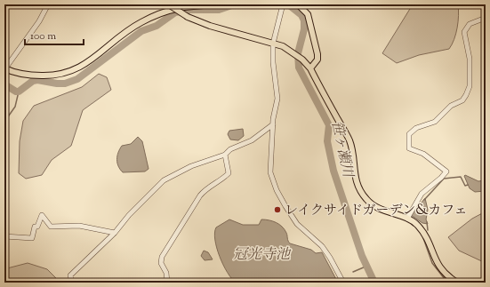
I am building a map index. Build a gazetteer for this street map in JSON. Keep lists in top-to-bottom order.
{
  "water": ["笹ヶ瀬川", "冠光寺池"],
  "places": ["レイクサイドガーデン&カフェ"],
  "scale_bar": "100 m"
}
